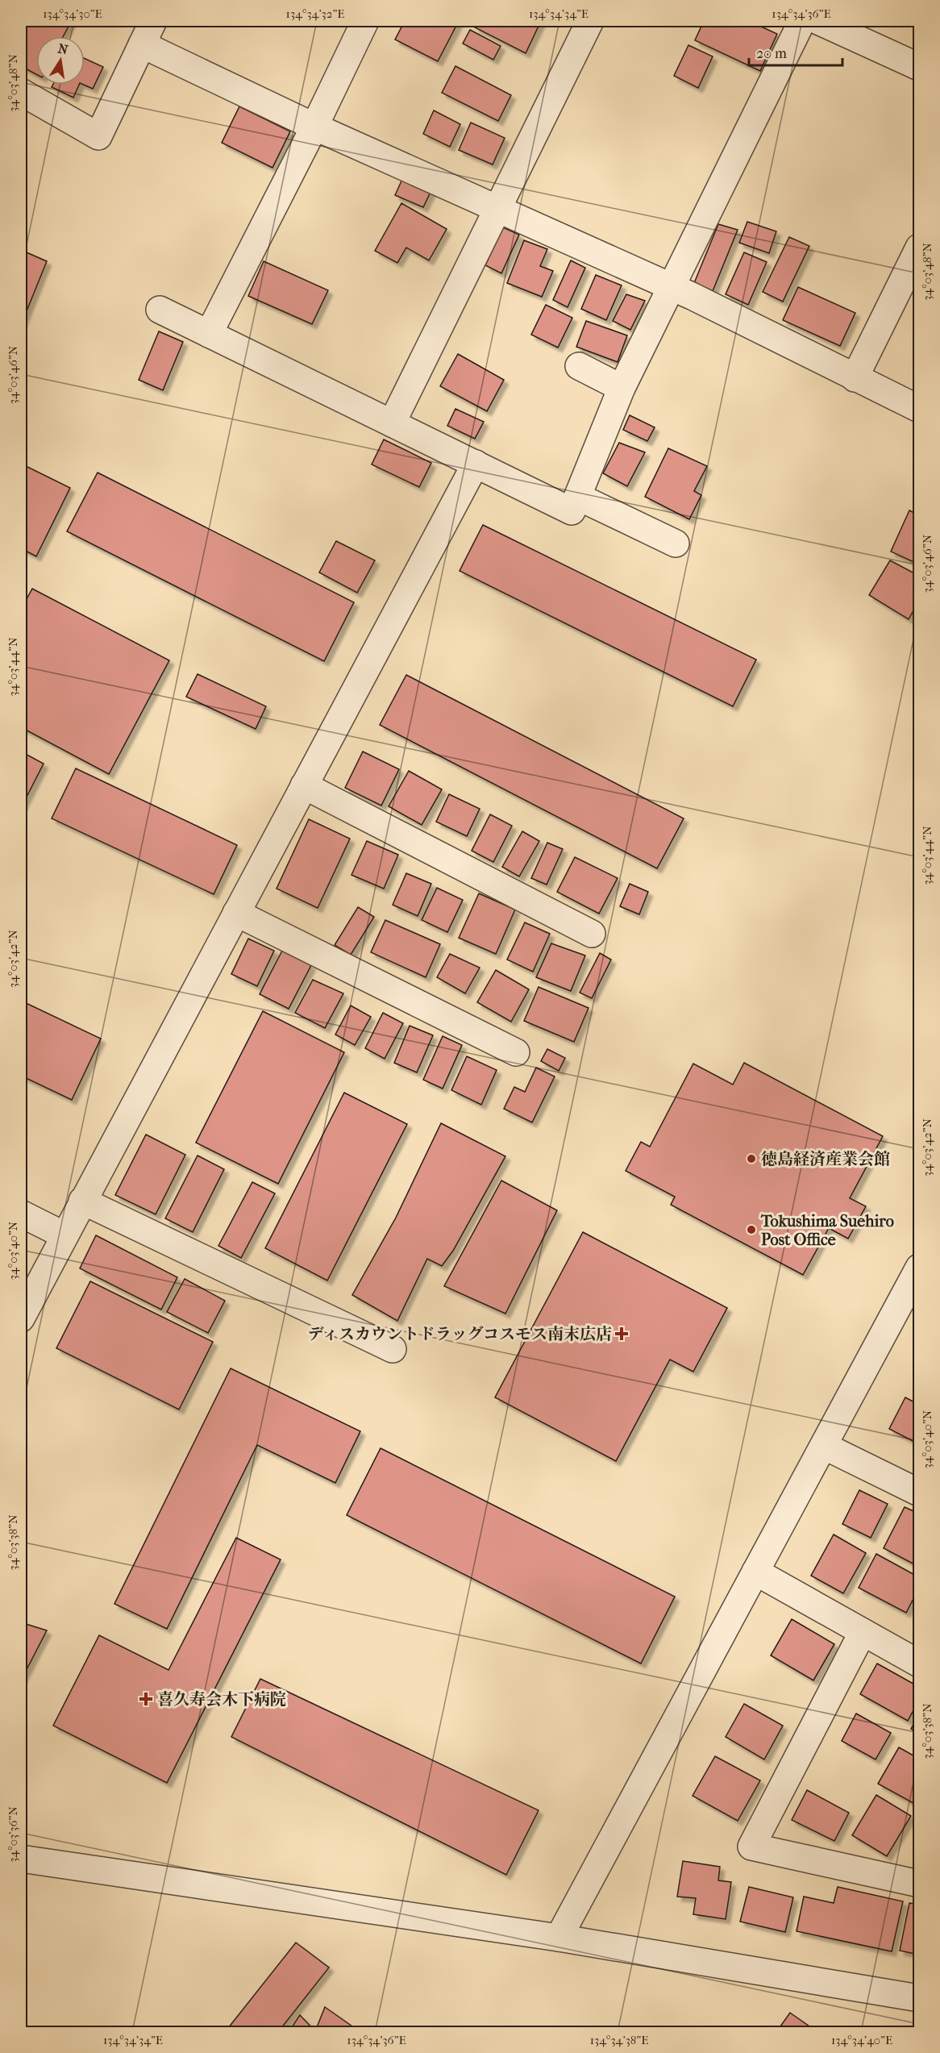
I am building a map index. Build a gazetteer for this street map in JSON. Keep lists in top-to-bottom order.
{
  "places": {
    "other": ["徳島経済産業会館", "Tokushima Suehiro Post Office"],
    "health": ["ディスカウントドラッグコスモス南末広店", "喜久寿会木下病院"]
  },
  "scale_bar": "20 m",
  "north": "top",
  "coordinates": [
    "134°34'30\"E",
    "134°34'32\"E",
    "134°34'34\"E",
    "134°34'36\"E",
    "34°03'48\"N",
    "34°03'46\"N",
    "34°03'44\"N",
    "34°03'42\"N",
    "34°03'40\"N",
    "34°03'38\"N",
    "34°03'36\"N",
    "134°34'38\"E",
    "134°34'40\"E"
  ]
}
